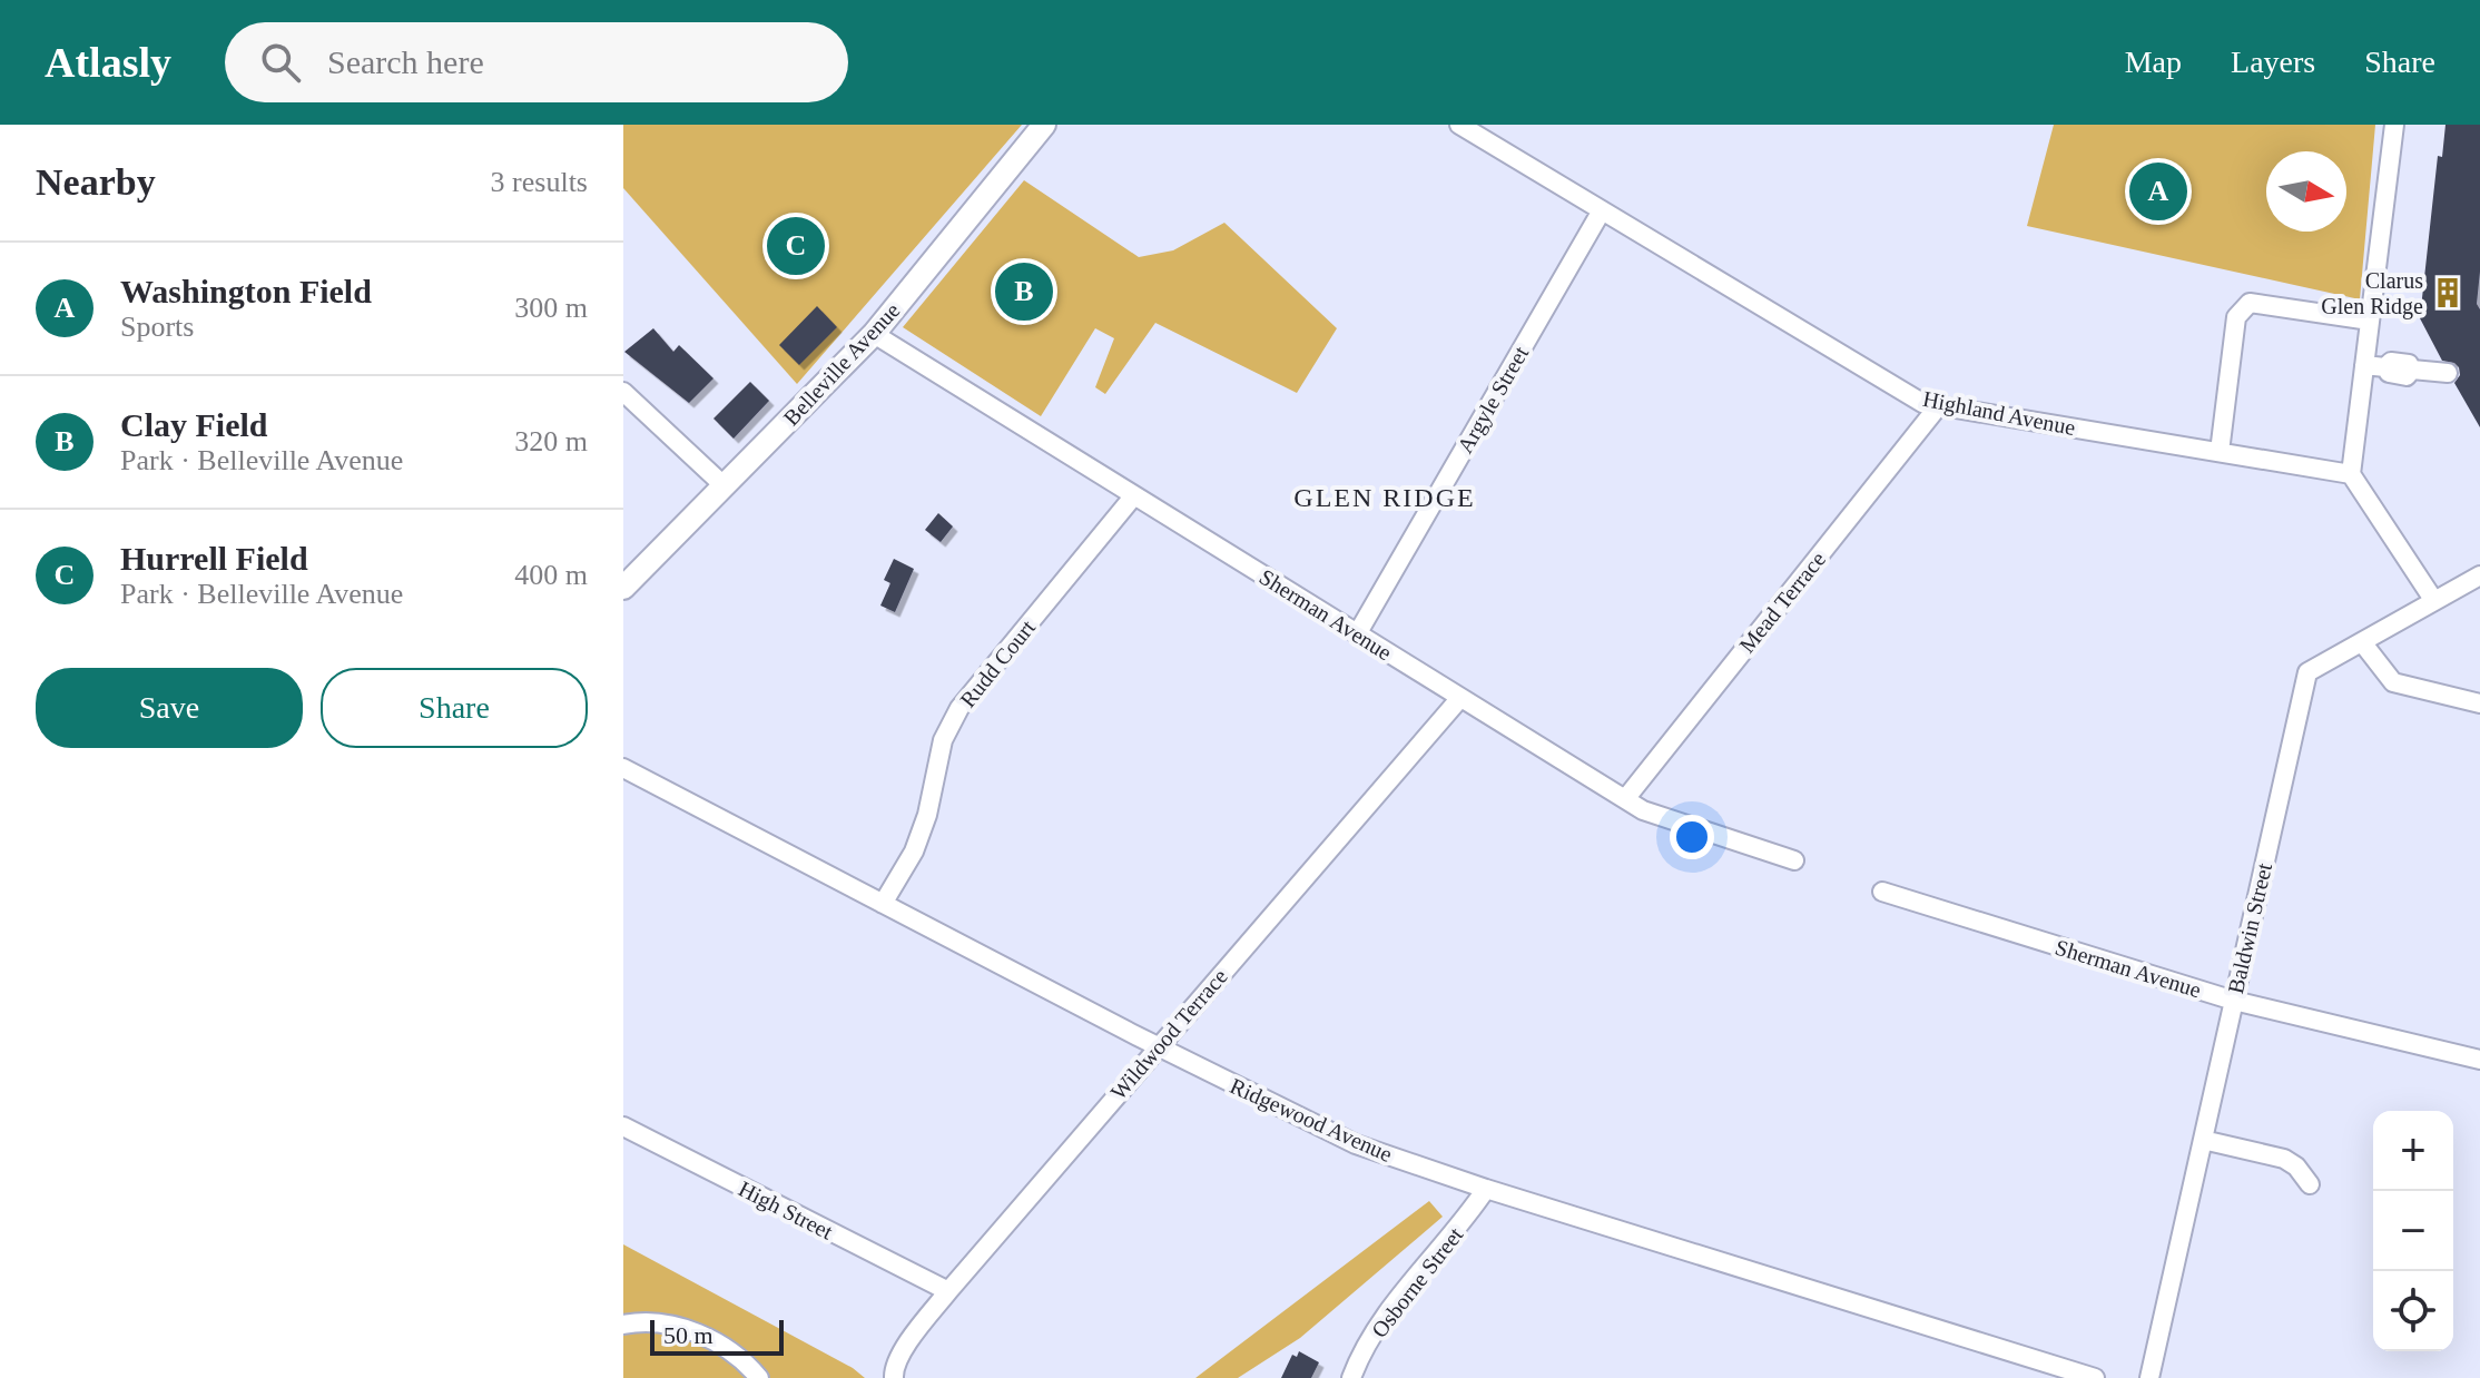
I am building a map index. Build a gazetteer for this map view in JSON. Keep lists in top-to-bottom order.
{
  "streets": {
    "main road": ["Belleville Avenue"],
    "street": [
      "Argyle Street",
      "Highland Avenue",
      "Mead Terrace",
      "Sherman Avenue",
      "Rudd Court",
      "Baldwin Street",
      "Wildwood Terrace",
      "Ridgewood Avenue",
      "High Street",
      "Osborne Street"
    ]
  },
  "crossings": [
    ["Belleville Avenue", "Sherman Avenue"],
    ["Argyle Street", "Highland Avenue"],
    ["Argyle Street", "Sherman Avenue"],
    ["Highland Avenue", "Mead Terrace"],
    ["Mead Terrace", "Sherman Avenue"],
    ["Sherman Avenue", "Rudd Court"],
    ["Sherman Avenue", "Baldwin Street"],
    ["Sherman Avenue", "Wildwood Terrace"],
    ["Rudd Court", "Ridgewood Avenue"],
    ["Wildwood Terrace", "Ridgewood Avenue"],
    ["Wildwood Terrace", "High Street"],
    ["Ridgewood Avenue", "Osborne Street"]
  ],
  "districts": ["GLEN RIDGE"],
  "places": {
    "building": ["Clarus Glen Ridge"]
  },
  "scale_bar": "50 m",
  "north": "right",
  "page": {
    "header": "Atlasly",
    "search": "Search here",
    "nav": ["Map", "Layers", "Share"],
    "heading": ["Nearby", "3 results"],
    "pins": ["A", "C", "B"],
    "list": [
      {
        "mark": "A",
        "name": "Washington Field",
        "note": "Sports",
        "value": "300 m"
      },
      {
        "mark": "B",
        "name": "Clay Field",
        "note": "Park · Belleville Avenue",
        "value": "320 m"
      },
      {
        "mark": "C",
        "name": "Hurrell Field",
        "note": "Park · Belleville Avenue",
        "value": "400 m"
      }
    ],
    "buttons": ["Save", "Share"],
    "map_buttons": ["+", "−"],
    "scale": "50 m"
  }
}
